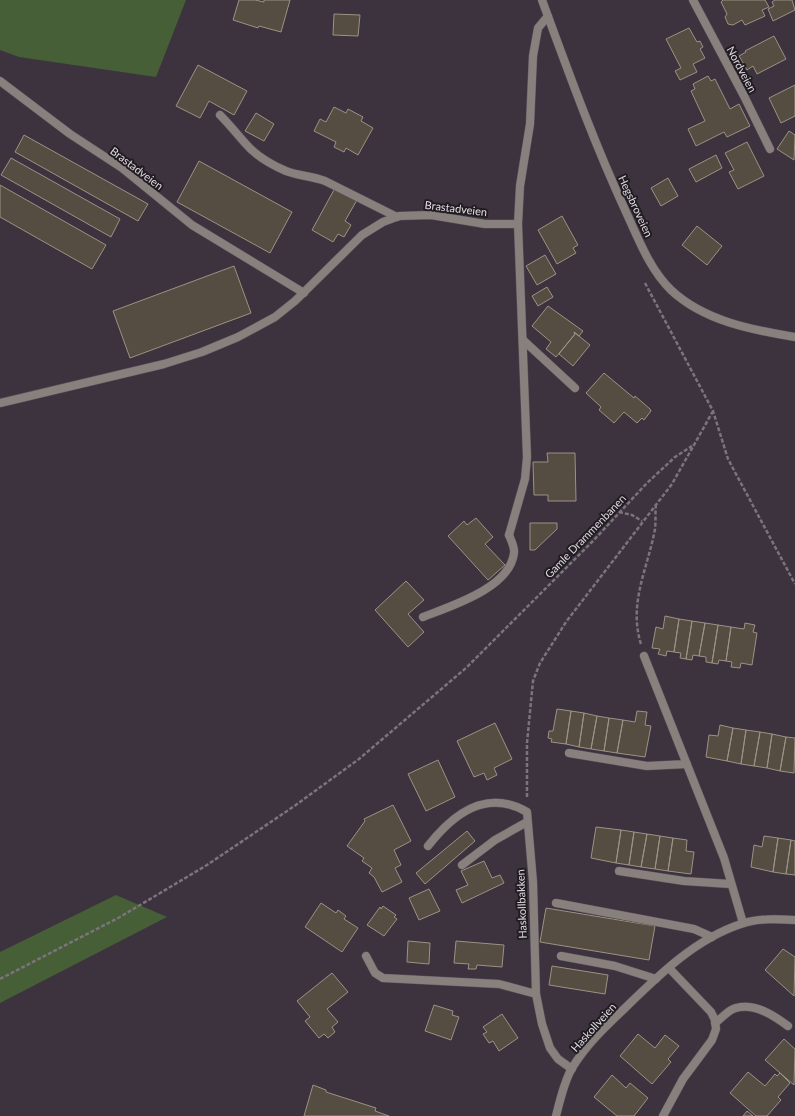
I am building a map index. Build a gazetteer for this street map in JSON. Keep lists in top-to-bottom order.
{
  "streets": {
    "street": [
      "Nordveien",
      "Brastadveien",
      "Hegsbroveien",
      "Haskollbakken",
      "Haskollveien"
    ],
    "path": ["Gamle Drammenbanen"]
  },
  "crossings": [
    ["Haskollbakken", "Haskollveien"]
  ]
}
